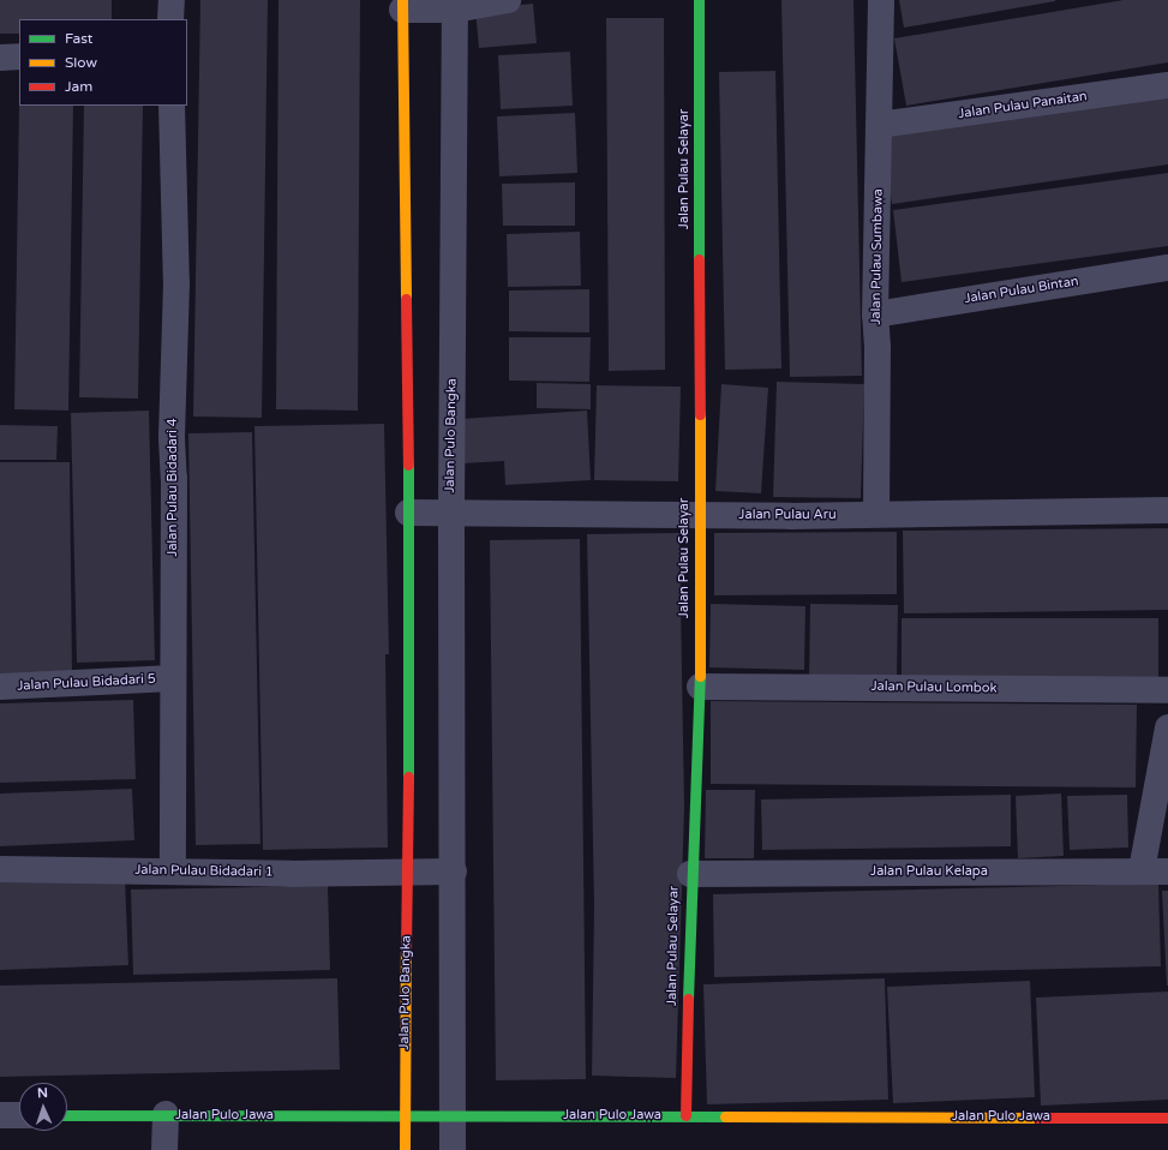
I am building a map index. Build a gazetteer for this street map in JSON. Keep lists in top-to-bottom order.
{
  "streets": {
    "street": [
      "Jalan Pulau Panaitan",
      "Jalan Pulau Selayar",
      "Jalan Pulau Sumbawa",
      "Jalan Pulau Bintan",
      "Jalan Pulo Bangka",
      "Jalan Pulau Bidadari 4",
      "Jalan Pulau Aru",
      "Jalan Pulau Bidadari 5",
      "Jalan Pulau Lombok",
      "Jalan Pulau Bidadari 1",
      "Jalan Pulau Kelapa",
      "Jalan Pulo Jawa"
    ]
  },
  "crossings": [
    ["Jalan Pulau Panaitan", "Jalan Pulau Sumbawa"],
    ["Jalan Pulau Selayar", "Jalan Pulau Aru"],
    ["Jalan Pulau Selayar", "Jalan Pulau Lombok"],
    ["Jalan Pulau Selayar", "Jalan Pulau Kelapa"],
    ["Jalan Pulau Selayar", "Jalan Pulo Jawa"],
    ["Jalan Pulau Sumbawa", "Jalan Pulau Bintan"],
    ["Jalan Pulau Sumbawa", "Jalan Pulau Aru"],
    ["Jalan Pulo Bangka", "Jalan Pulau Aru"],
    ["Jalan Pulo Bangka", "Jalan Pulau Bidadari 1"],
    ["Jalan Pulo Bangka", "Jalan Pulo Jawa"],
    ["Jalan Pulau Bidadari 4", "Jalan Pulau Bidadari 5"],
    ["Jalan Pulau Bidadari 4", "Jalan Pulau Bidadari 1"]
  ],
  "legend": ["Fast", "Slow", "Jam"],
  "north": "top"
}
